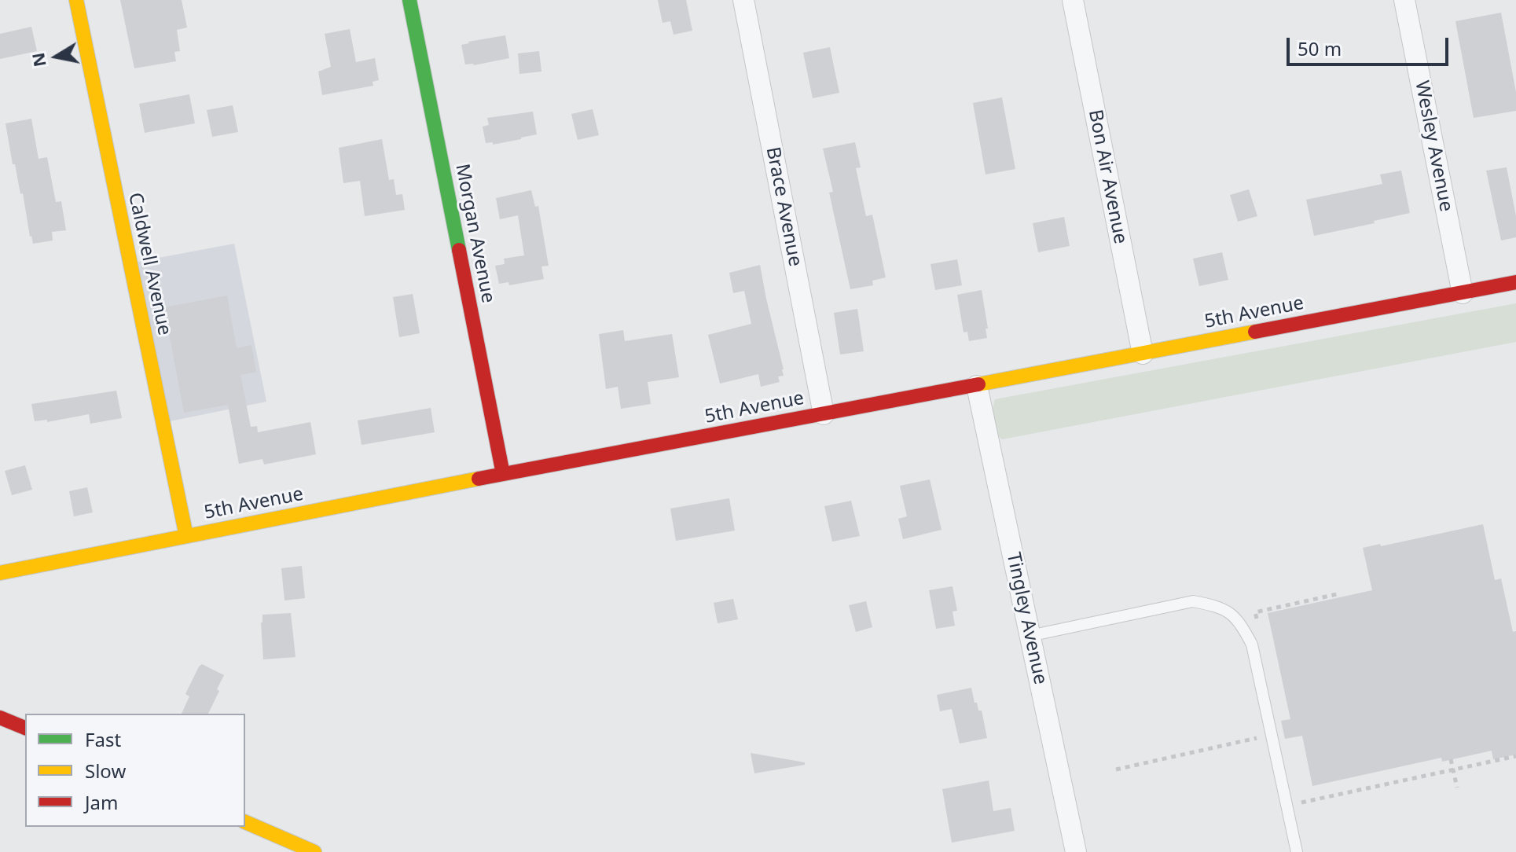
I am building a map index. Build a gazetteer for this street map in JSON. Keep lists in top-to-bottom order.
{
  "streets": {
    "street": [
      "Wesley Avenue",
      "Bon Air Avenue",
      "Brace Avenue",
      "Morgan Avenue",
      "Caldwell Avenue",
      "5th Avenue",
      "Tingley Avenue"
    ]
  },
  "crossings": [
    ["Wesley Avenue", "5th Avenue"],
    ["Bon Air Avenue", "5th Avenue"],
    ["Brace Avenue", "5th Avenue"],
    ["Morgan Avenue", "5th Avenue"],
    ["Caldwell Avenue", "5th Avenue"],
    ["5th Avenue", "Tingley Avenue"]
  ],
  "legend": ["Fast", "Slow", "Jam"],
  "scale_bar": "50 m",
  "north": "left"
}
